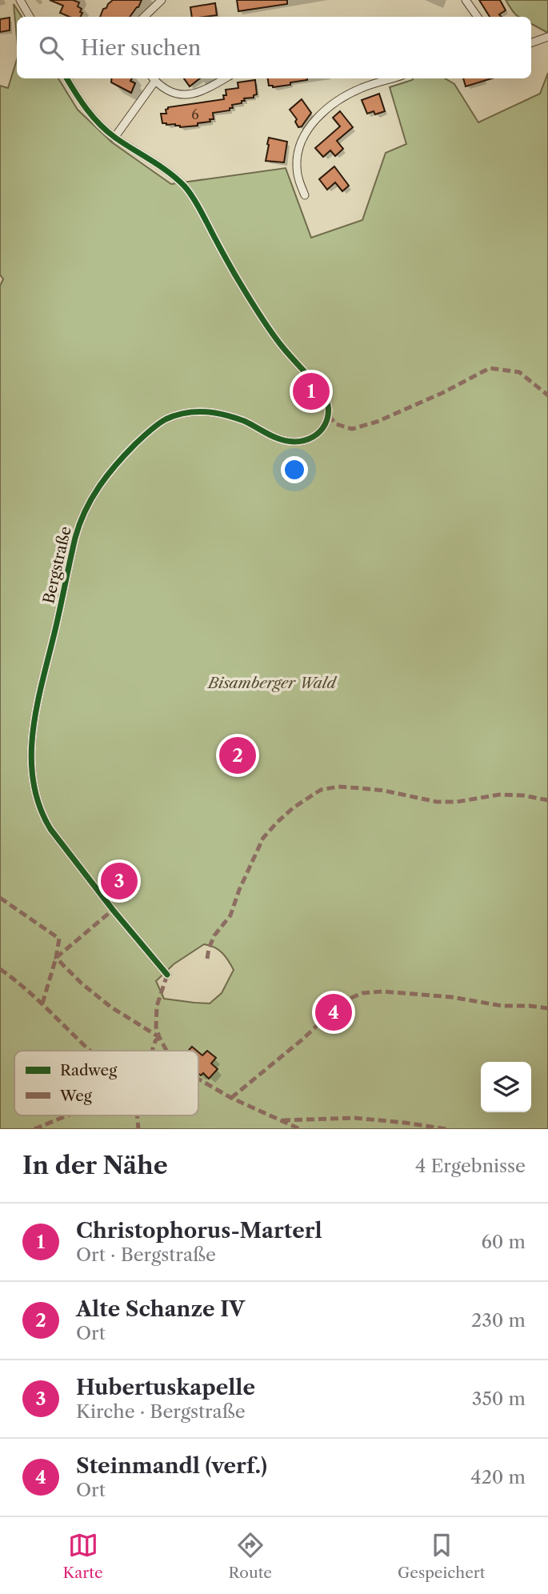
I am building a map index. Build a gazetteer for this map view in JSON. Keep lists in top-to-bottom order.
{
  "streets": {
    "street": ["Bergstraße"]
  },
  "parks": ["Bisamberger Wald"],
  "house_numbers": ["6"],
  "legend": ["Radweg", "Weg"],
  "page": {
    "search": "Hier suchen",
    "pins": [
      "1",
      "2",
      "3",
      "4"
    ],
    "heading": ["In der Nähe", "4 Ergebnisse"],
    "list": [
      {
        "mark": "1",
        "name": "Christophorus-Marterl",
        "note": "Ort · Bergstraße",
        "value": "60 m"
      },
      {
        "mark": "2",
        "name": "Alte Schanze IV",
        "note": "Ort",
        "value": "230 m"
      },
      {
        "mark": "3",
        "name": "Hubertuskapelle",
        "note": "Kirche · Bergstraße",
        "value": "350 m"
      },
      {
        "mark": "4",
        "name": "Steinmandl (verf.)",
        "note": "Ort",
        "value": "420 m"
      }
    ],
    "nav": ["Karte", "Route", "Gespeichert"]
  }
}
